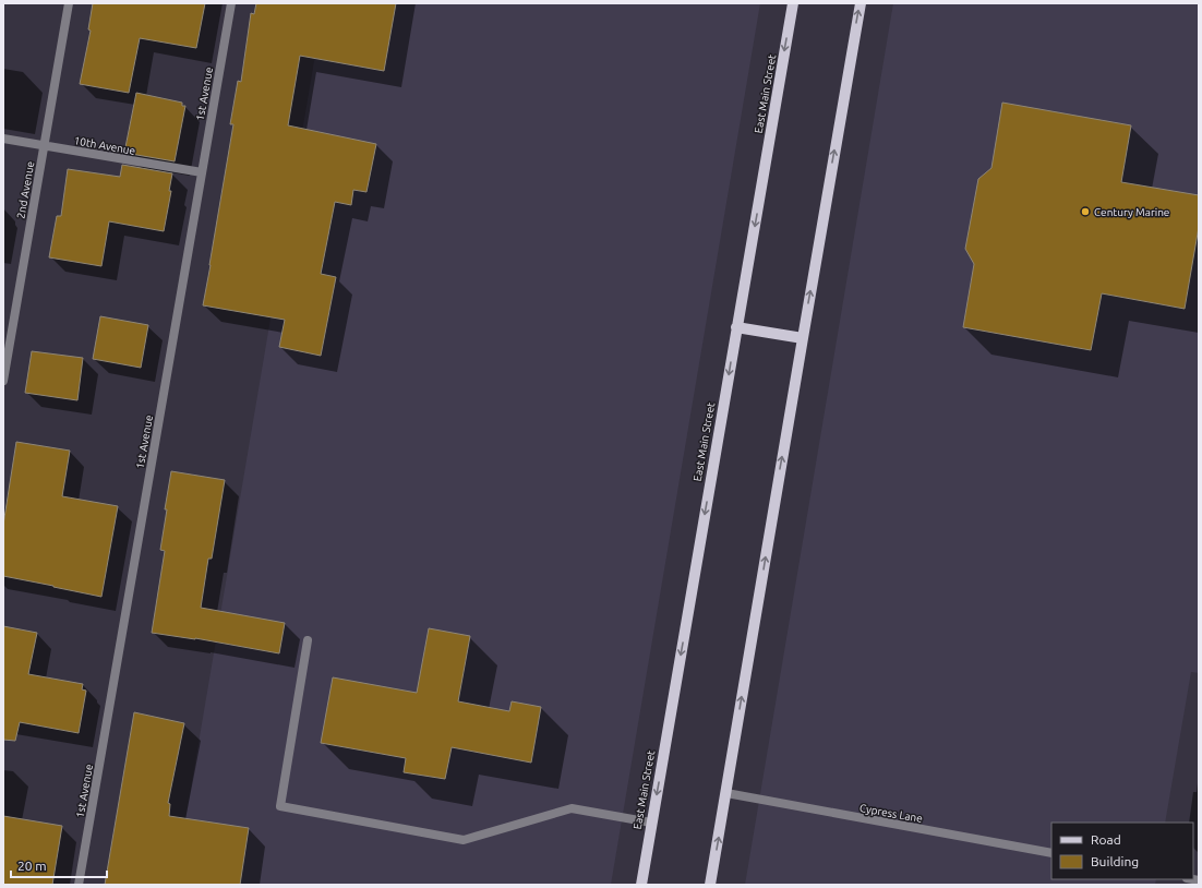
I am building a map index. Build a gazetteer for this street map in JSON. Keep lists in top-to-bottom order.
{
  "streets": {
    "main road": ["East Main Street"],
    "lane": [
      "1st Avenue",
      "10th Avenue",
      "2nd Avenue",
      "Cypress Lane"
    ]
  },
  "crossings": [
    ["1st Avenue", "10th Avenue"],
    ["10th Avenue", "2nd Avenue"]
  ],
  "places": ["Century Marine"],
  "legend": ["Road", "Building"],
  "scale_bar": "20 m"
}
